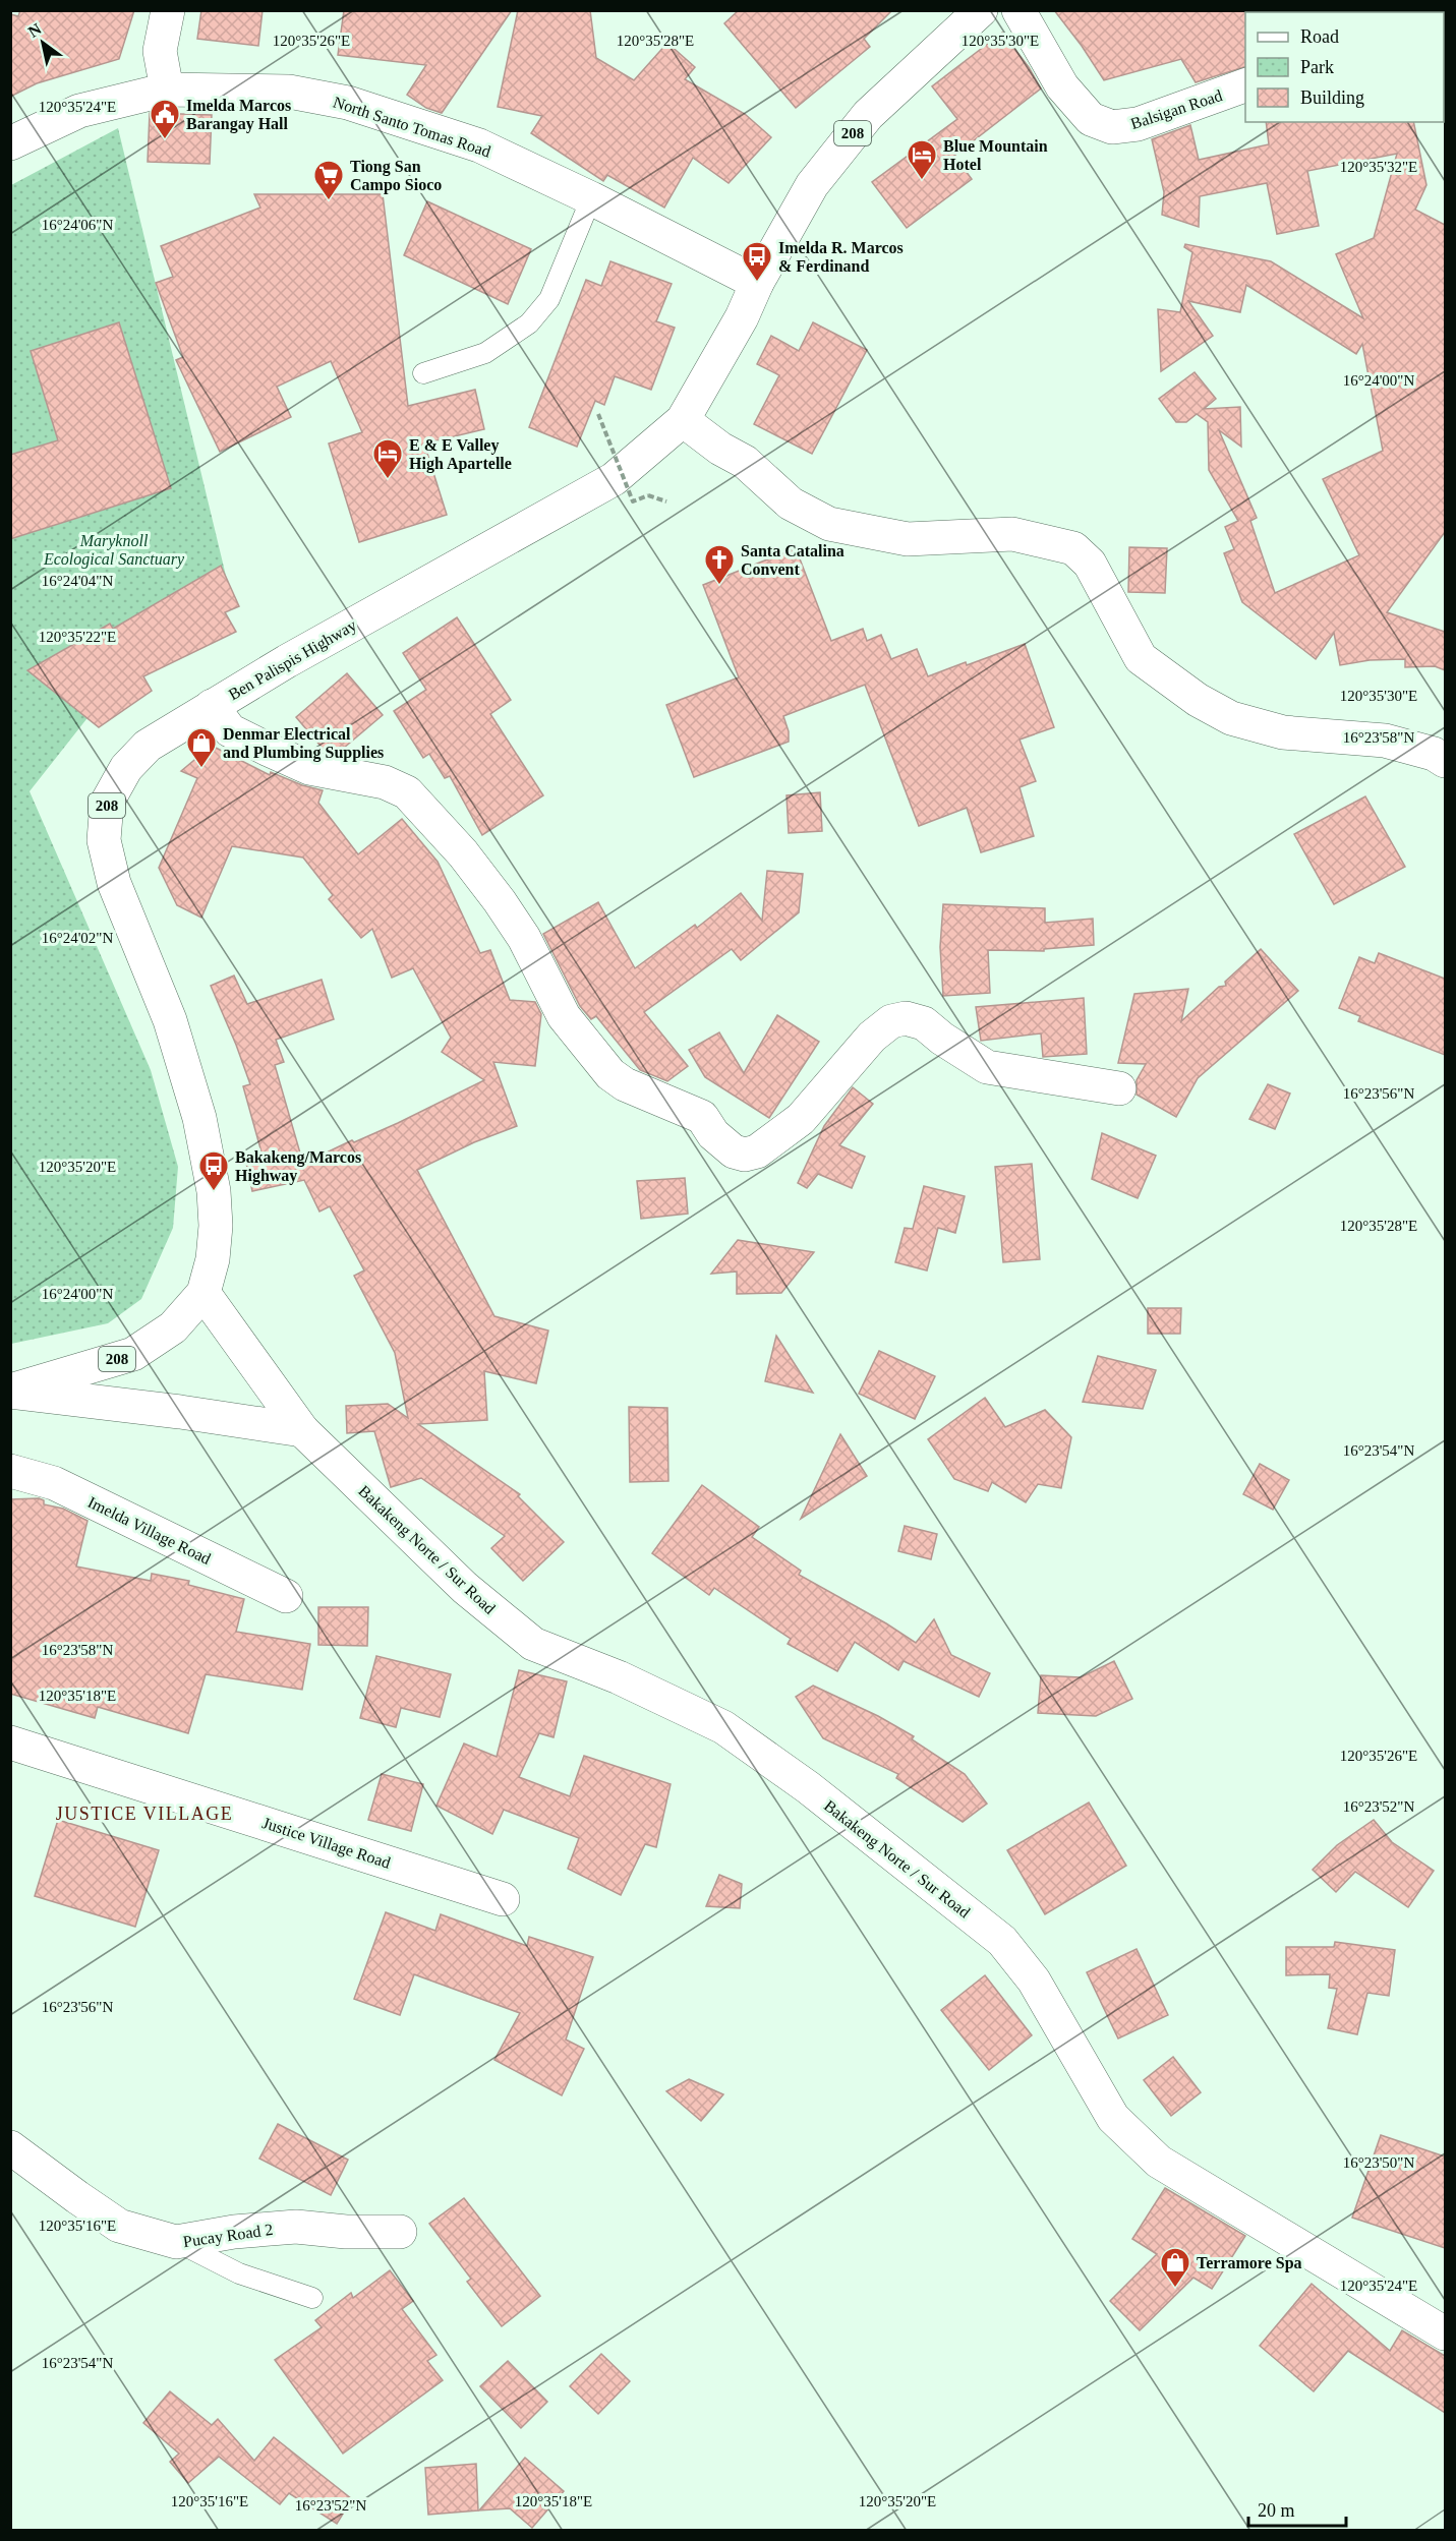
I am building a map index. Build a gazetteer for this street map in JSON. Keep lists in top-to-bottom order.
{
  "streets": {
    "street": [
      "Balsigan Road",
      "North Santo Tomas Road",
      "208",
      "Ben Palispis Highway",
      "Imelda Village Road",
      "Bakakeng Norte / Sur Road",
      "Justice Village Road",
      "Pucay Road 2"
    ]
  },
  "crossings": [
    ["North Santo Tomas Road", "Ben Palispis Highway"],
    ["Ben Palispis Highway", "Bakakeng Norte / Sur Road"]
  ],
  "districts": ["JUSTICE VILLAGE"],
  "parks": ["Maryknoll Ecological Sanctuary"],
  "places": {
    "public building": ["Imelda Marcos Barangay Hall"],
    "hotel": ["Blue Mountain Hotel", "E & E Valley High Apartelle"],
    "supermarket": ["Tiong San Campo Sioco"],
    "bus stop": ["Imelda R. Marcos & Ferdinand", "Bakakeng/Marcos Highway"],
    "church": ["Santa Catalina Convent"],
    "shop": ["Denmar Electrical and Plumbing Supplies", "Terramore Spa"]
  },
  "legend": ["Road", "Park", "Building"],
  "scale_bar": "20 m",
  "north": "top left",
  "coordinates": [
    "120°35'30\"E",
    "120°35'26\"E",
    "120°35'28\"E",
    "120°35'24\"E",
    "120°35'32\"E",
    "16°24'06\"N",
    "16°24'00\"N",
    "16°24'04\"N",
    "120°35'22\"E",
    "16°23'58\"N",
    "16°24'02\"N",
    "16°23'56\"N",
    "120°35'20\"E",
    "16°23'54\"N",
    "120°35'18\"E",
    "16°23'52\"N",
    "16°23'50\"N",
    "120°35'16\"E"
  ]
}
